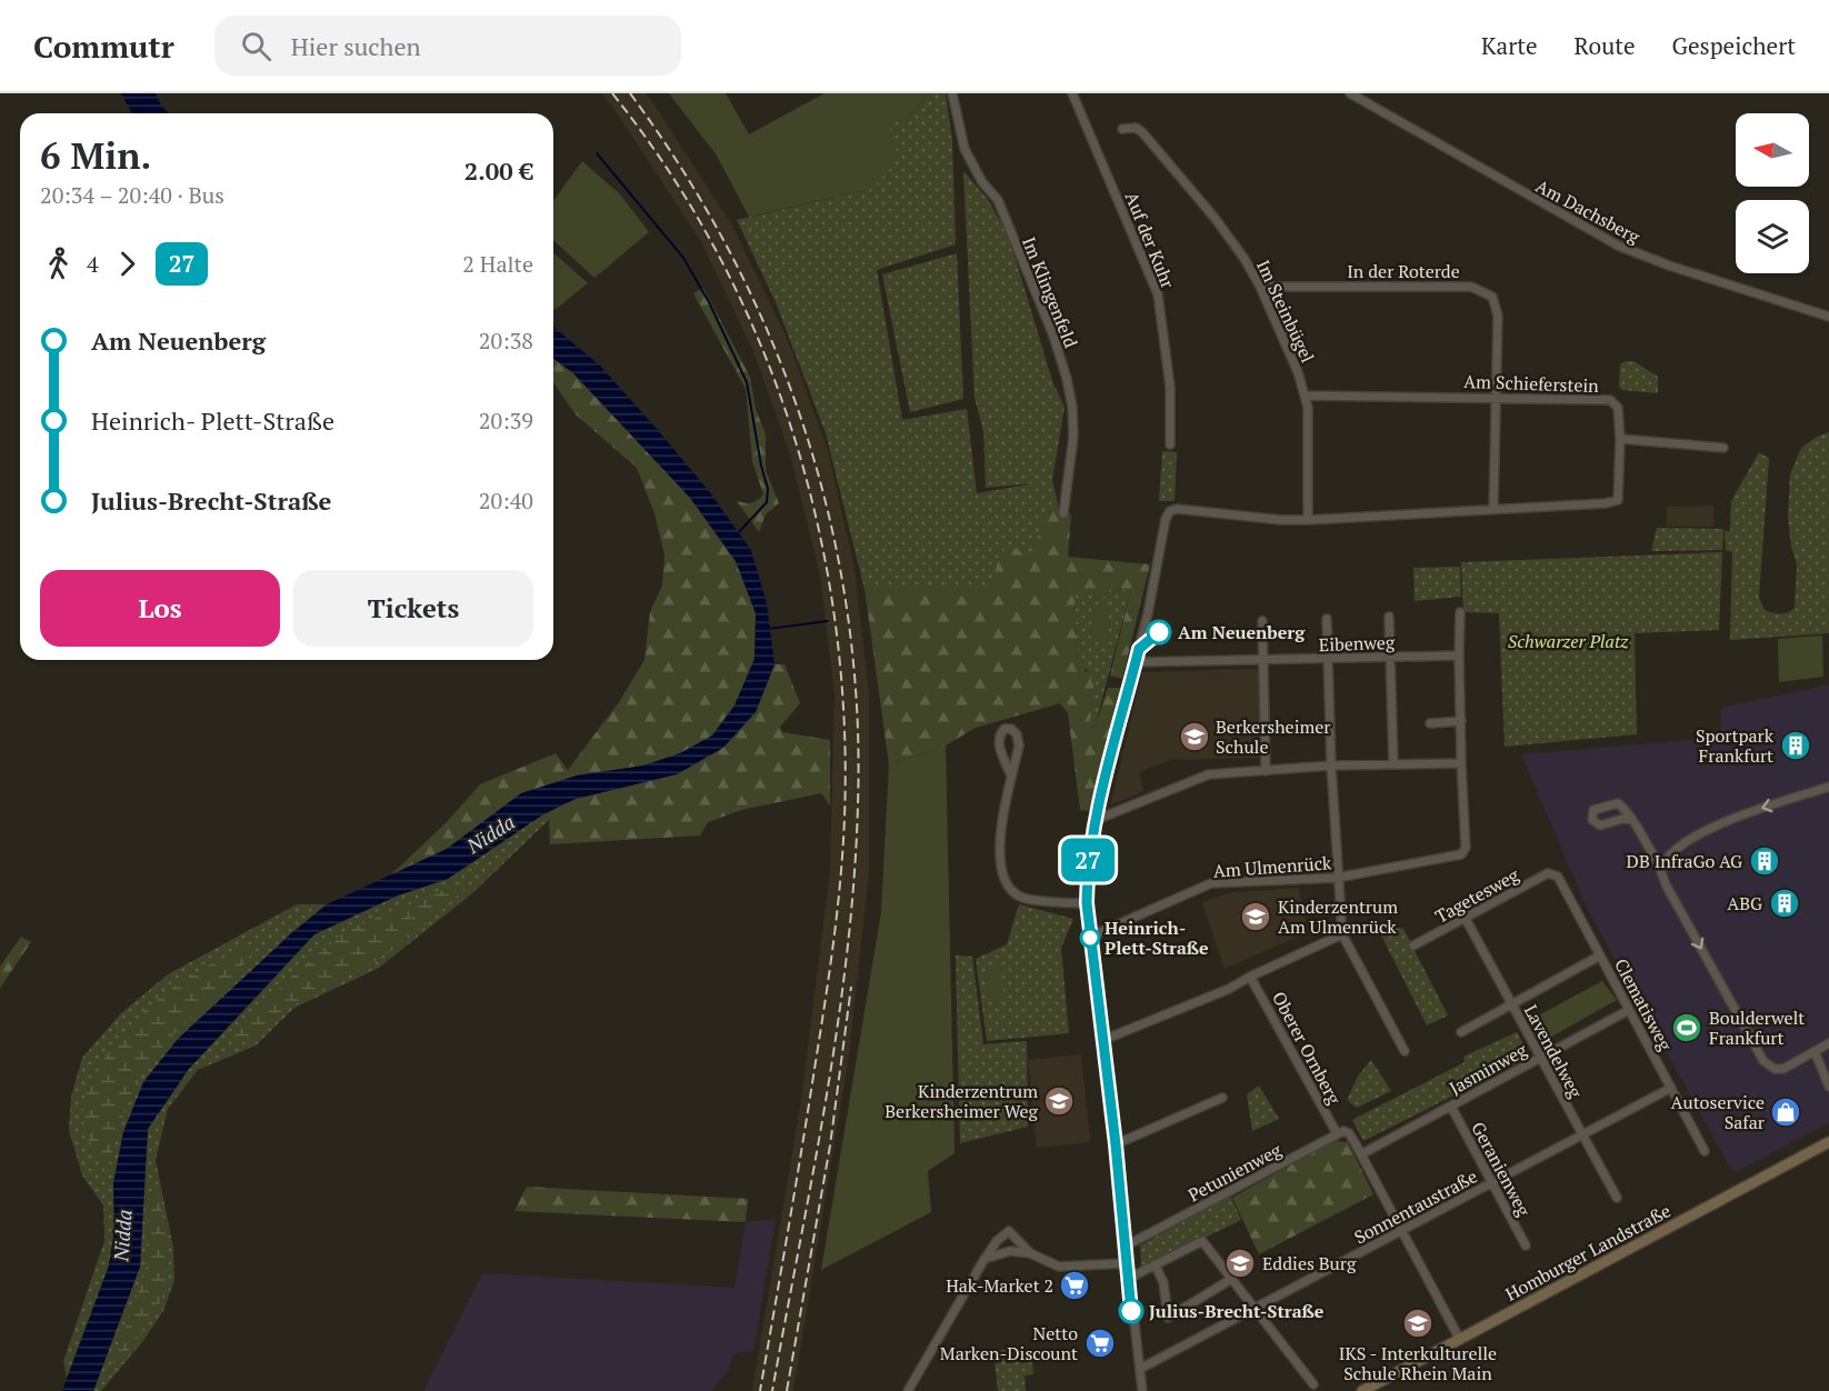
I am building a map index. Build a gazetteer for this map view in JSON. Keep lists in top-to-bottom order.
{
  "streets": {
    "street": [
      "Am Dachsberg",
      "Auf der Kuhr",
      "In der Roterde",
      "Im Klingenfeld",
      "Im Steinbügel",
      "Am Schieferstein",
      "Eibenweg",
      "Am Ulmenrück",
      "Tagetesweg",
      "Clematisweg",
      "Oberer Ornberg",
      "Lavendelweg",
      "Jasminweg",
      "Geranienweg",
      "Petunienweg",
      "Sonnentaustraße",
      "Homburger Landstraße"
    ]
  },
  "crossings": [
    ["In der Roterde", "Im Steinbügel"],
    ["In der Roterde", "Am Schieferstein"],
    ["Im Steinbügel", "Am Schieferstein"],
    ["Tagetesweg", "Clematisweg"],
    ["Tagetesweg", "Lavendelweg"],
    ["Clematisweg", "Jasminweg"],
    ["Clematisweg", "Sonnentaustraße"],
    ["Oberer Ornberg", "Petunienweg"],
    ["Lavendelweg", "Jasminweg"],
    ["Lavendelweg", "Sonnentaustraße"],
    ["Jasminweg", "Geranienweg"],
    ["Geranienweg", "Sonnentaustraße"]
  ],
  "water": ["Nidda"],
  "parks": ["Schwarzer Platz"],
  "places": {
    "other": ["Am Neuenberg", "Heinrich- Plett-Straße", "Julius-Brecht-Straße"],
    "school or university": [
      "Berkersheimer Schule",
      "Kinderzentrum Am Ulmenrück",
      "Kinderzentrum Berkersheimer Weg",
      "Eddies Burg",
      "IKS - Interkulturelle Schule Rhein Main"
    ],
    "building": ["Sportpark Frankfurt", "DB InfraGo AG", "ABG"],
    "sports": ["Boulderwelt Frankfurt"],
    "shop": ["Autoservice Safar"],
    "supermarket": ["Hak-Market 2", "Netto Marken-Discount"]
  },
  "lines": ["bus line 27"],
  "north": "left",
  "page": {
    "header": "Commutr",
    "search": "Hier suchen",
    "nav": ["Karte", "Route", "Gespeichert"],
    "on_map": "27",
    "heading": ["6 Min.", "20:34 – 20:40 · Bus", "2.00 €"],
    "legs": ["4", "27", "2 Halte"],
    "list": [
      {
        "name": "Am Neuenberg",
        "value": "20:38"
      },
      {
        "name": "Heinrich- Plett-Straße",
        "value": "20:39"
      },
      {
        "name": "Julius-Brecht-Straße",
        "value": "20:40"
      }
    ],
    "buttons": ["Los", "Tickets"]
  }
}
